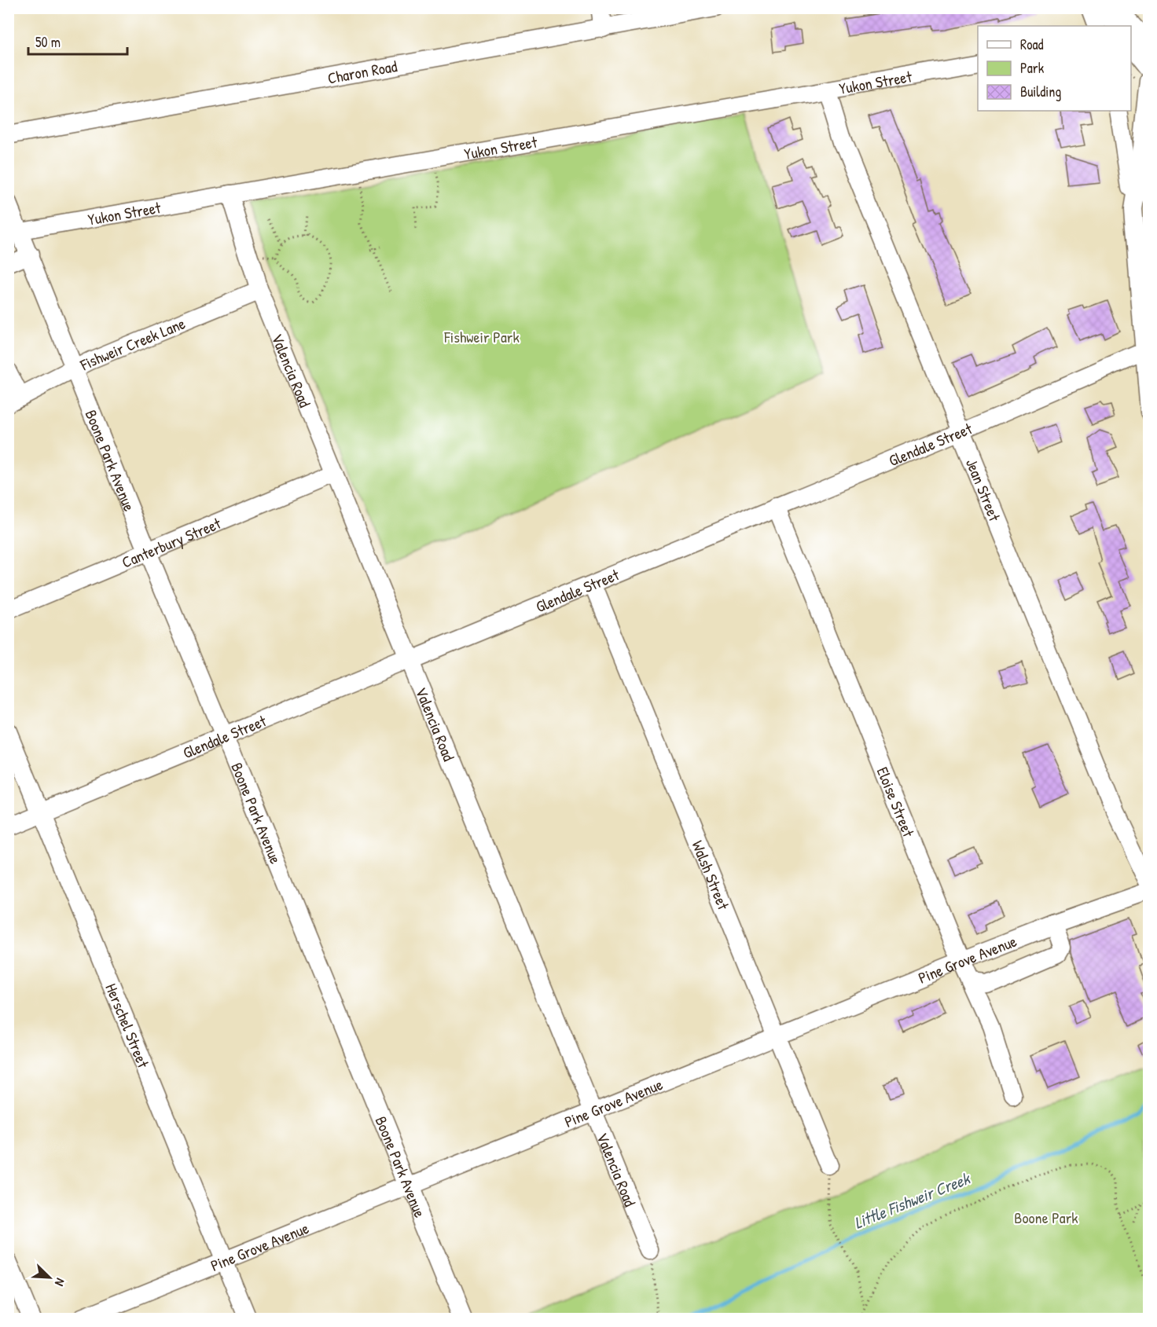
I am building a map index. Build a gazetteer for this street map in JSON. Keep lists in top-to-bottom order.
{
  "streets": {
    "street": [
      "Charon Road",
      "Yukon Street",
      "Fishweir Creek Lane",
      "Valencia Road",
      "Glendale Street",
      "Boone Park Avenue",
      "Jean Street",
      "Canterbury Street",
      "Eloise Street",
      "Walsh Street",
      "Pine Grove Avenue",
      "Herschel Street"
    ]
  },
  "crossings": [
    ["Yukon Street", "Valencia Road"],
    ["Yukon Street", "Boone Park Avenue"],
    ["Yukon Street", "Jean Street"],
    ["Fishweir Creek Lane", "Valencia Road"],
    ["Fishweir Creek Lane", "Boone Park Avenue"],
    ["Valencia Road", "Glendale Street"],
    ["Valencia Road", "Canterbury Street"],
    ["Valencia Road", "Pine Grove Avenue"],
    ["Glendale Street", "Boone Park Avenue"],
    ["Glendale Street", "Jean Street"],
    ["Glendale Street", "Eloise Street"],
    ["Glendale Street", "Walsh Street"],
    ["Glendale Street", "Herschel Street"],
    ["Boone Park Avenue", "Canterbury Street"],
    ["Boone Park Avenue", "Pine Grove Avenue"],
    ["Eloise Street", "Pine Grove Avenue"],
    ["Walsh Street", "Pine Grove Avenue"],
    ["Pine Grove Avenue", "Herschel Street"]
  ],
  "water": ["Little Fishweir Creek"],
  "parks": ["Fishweir Park", "Boone Park"],
  "legend": ["Road", "Park", "Building"],
  "scale_bar": "50 m",
  "north": "bottom right"
}
